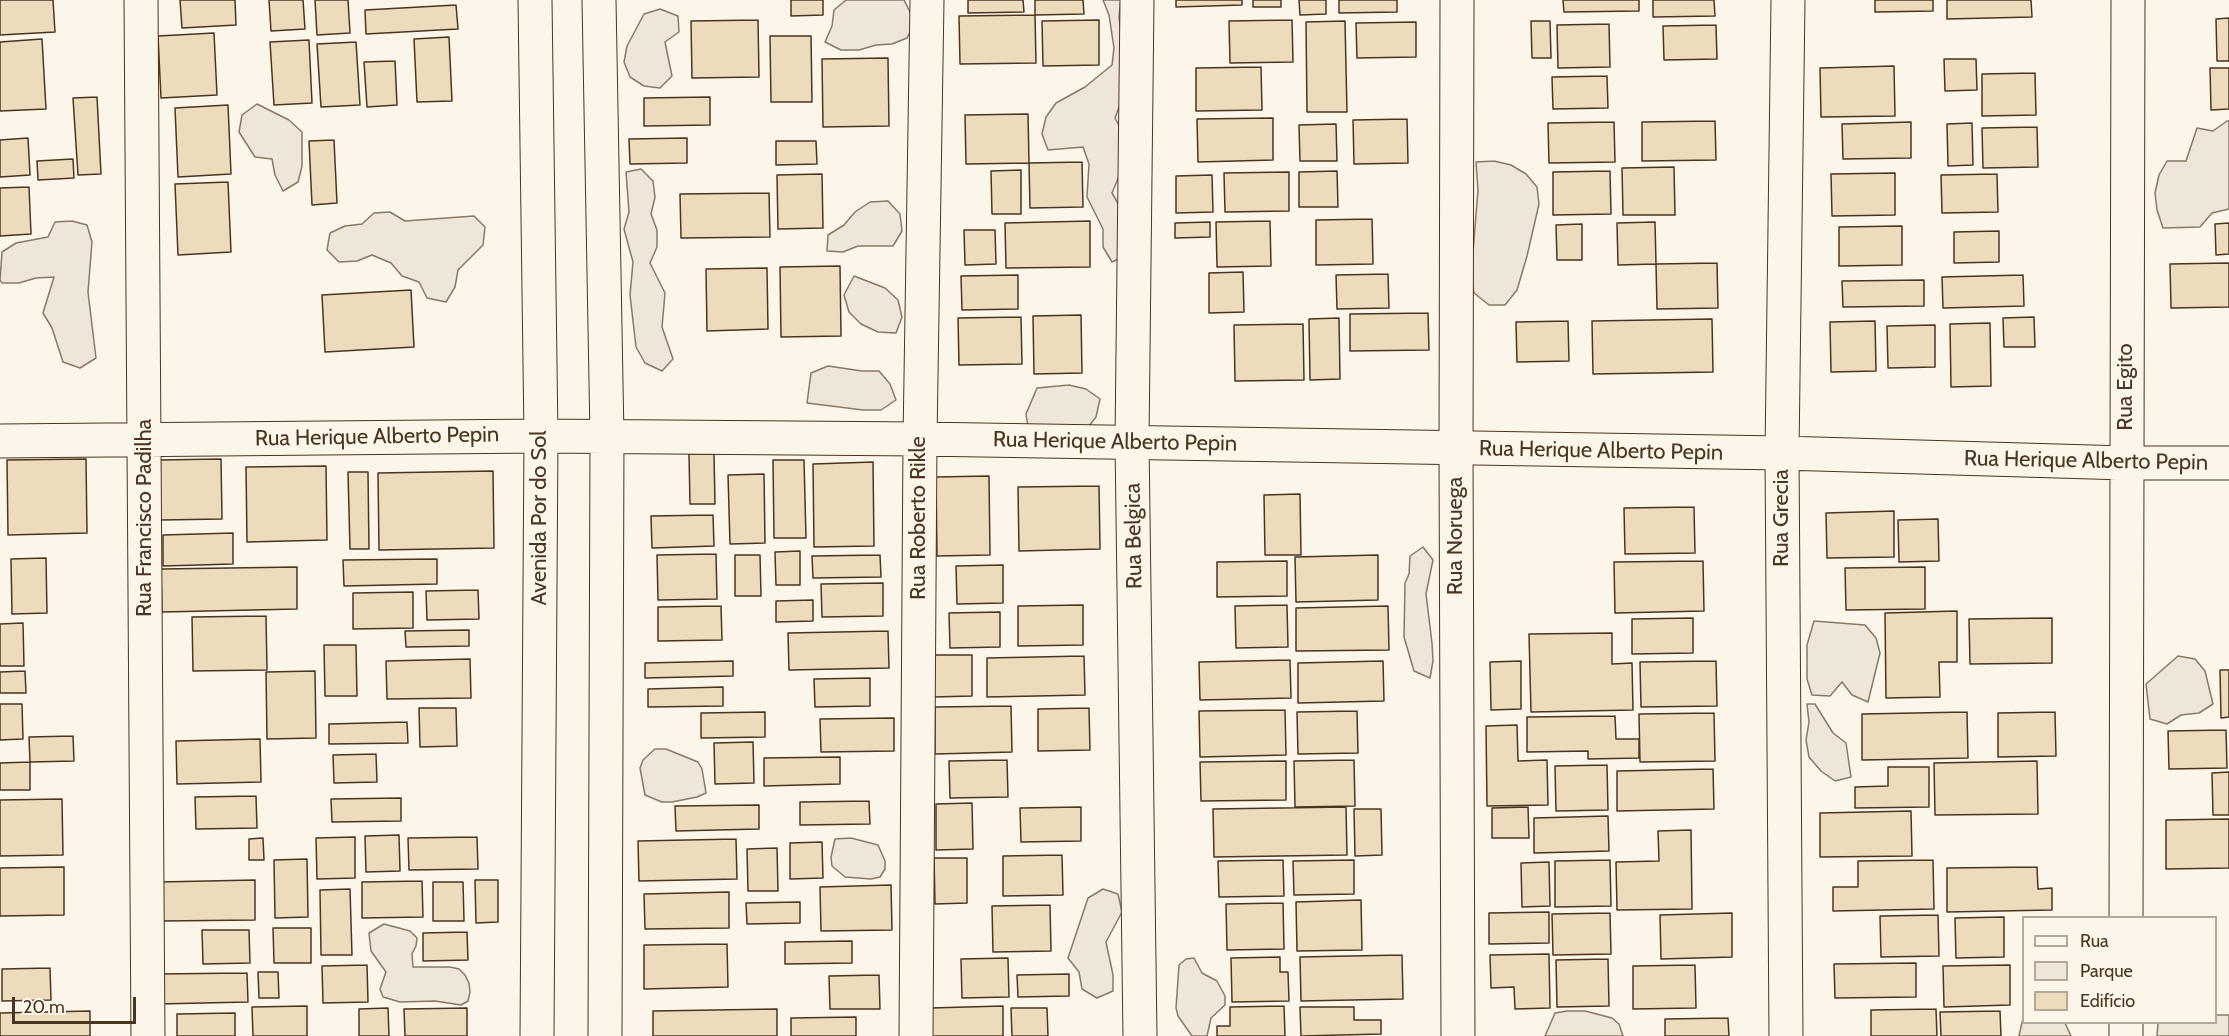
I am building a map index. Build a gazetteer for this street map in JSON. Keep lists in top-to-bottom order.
{
  "streets": {
    "street": [
      "Rua Egito",
      "Rua Herique Alberto Pepin",
      "Rua Francisco Padilha",
      "Avenida Por do Sol",
      "Rua Roberto Rikle",
      "Rua Grecia",
      "Rua Belgica",
      "Rua Noruega"
    ]
  },
  "crossings": [
    ["Rua Egito", "Rua Herique Alberto Pepin"],
    ["Rua Herique Alberto Pepin", "Rua Francisco Padilha"],
    ["Rua Herique Alberto Pepin", "Avenida Por do Sol"],
    ["Rua Herique Alberto Pepin", "Rua Roberto Rikle"],
    ["Rua Herique Alberto Pepin", "Rua Grecia"],
    ["Rua Herique Alberto Pepin", "Rua Belgica"],
    ["Rua Herique Alberto Pepin", "Rua Noruega"]
  ],
  "legend": ["Rua", "Parque", "Edifício"],
  "scale_bar": "20 m"
}
